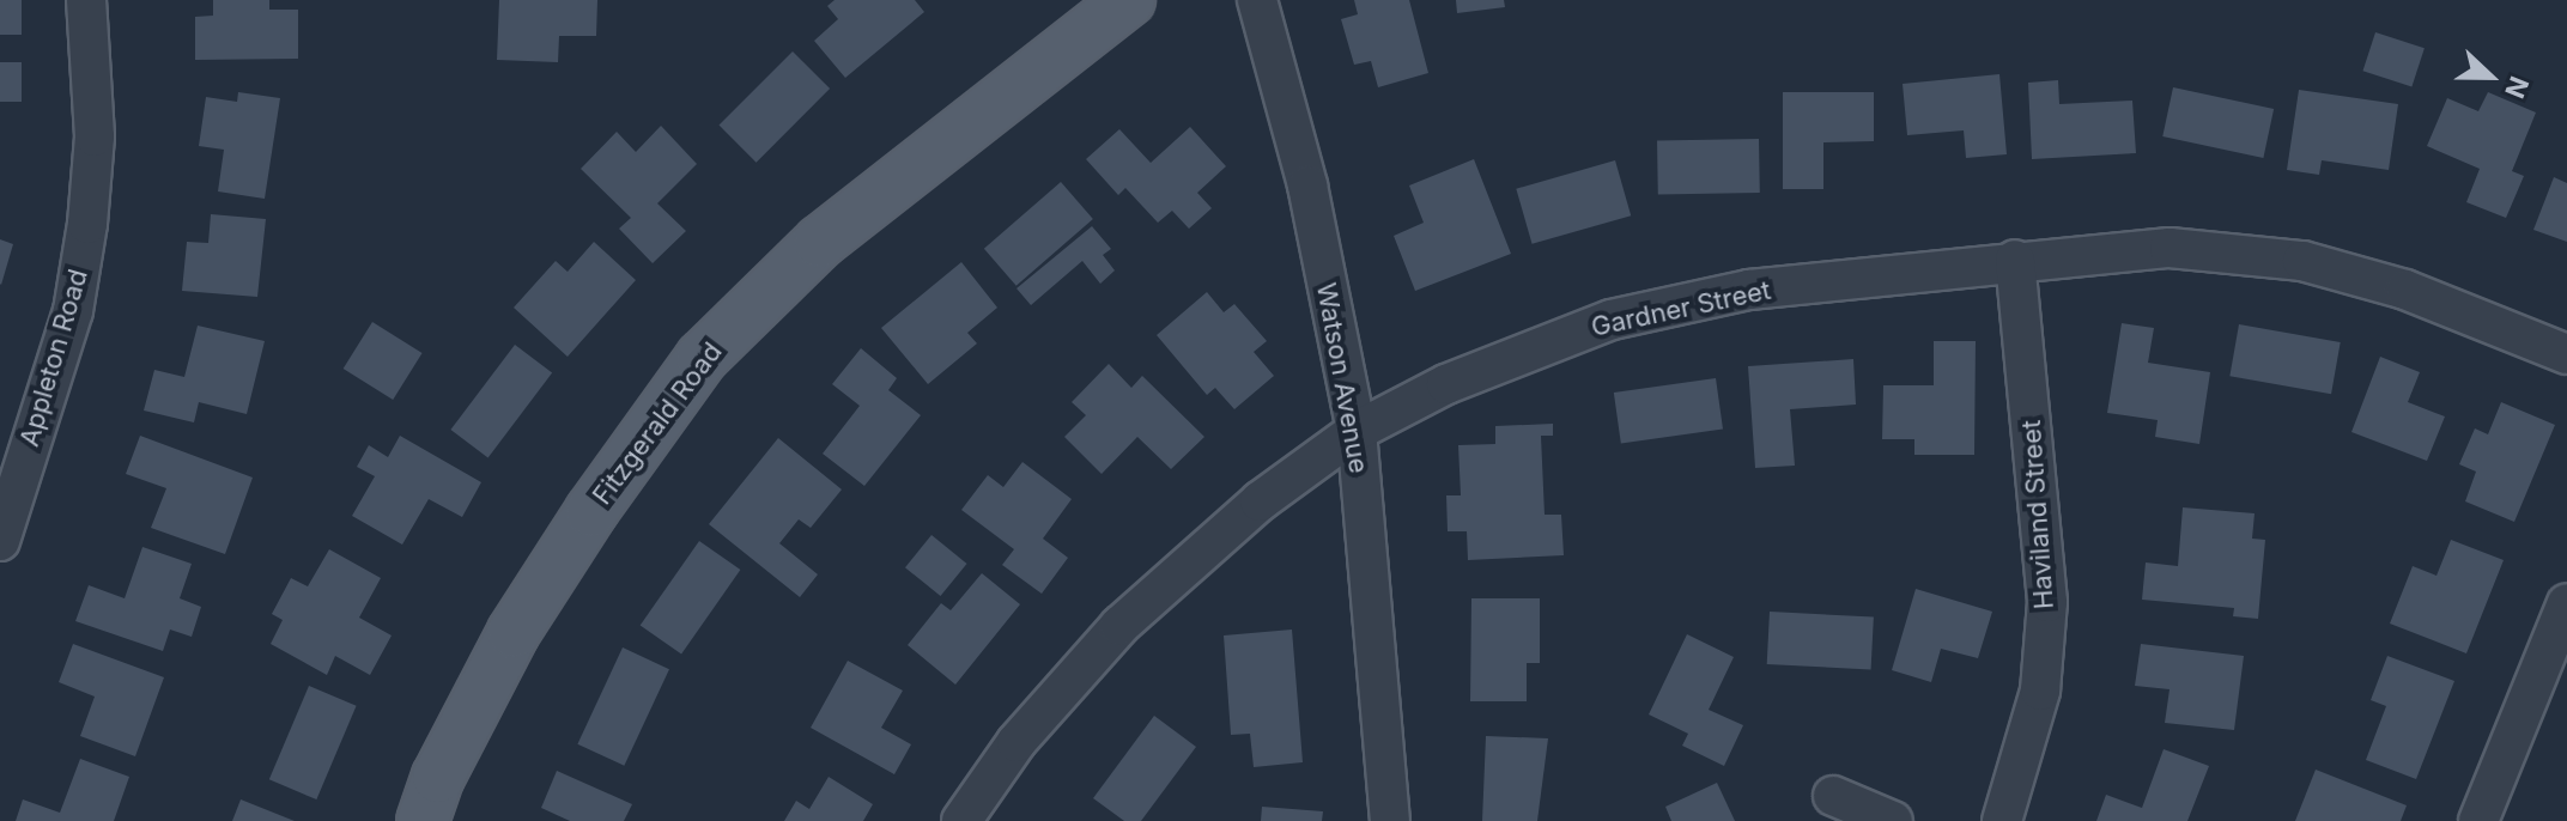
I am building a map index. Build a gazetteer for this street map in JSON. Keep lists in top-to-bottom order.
{
  "streets": {
    "main road": ["Fitzgerald Road"],
    "street": [
      "Gardner Street",
      "Appleton Road",
      "Watson Avenue",
      "Haviland Street"
    ]
  },
  "crossings": [
    ["Gardner Street", "Watson Avenue"],
    ["Gardner Street", "Haviland Street"]
  ],
  "north": "right"
}
